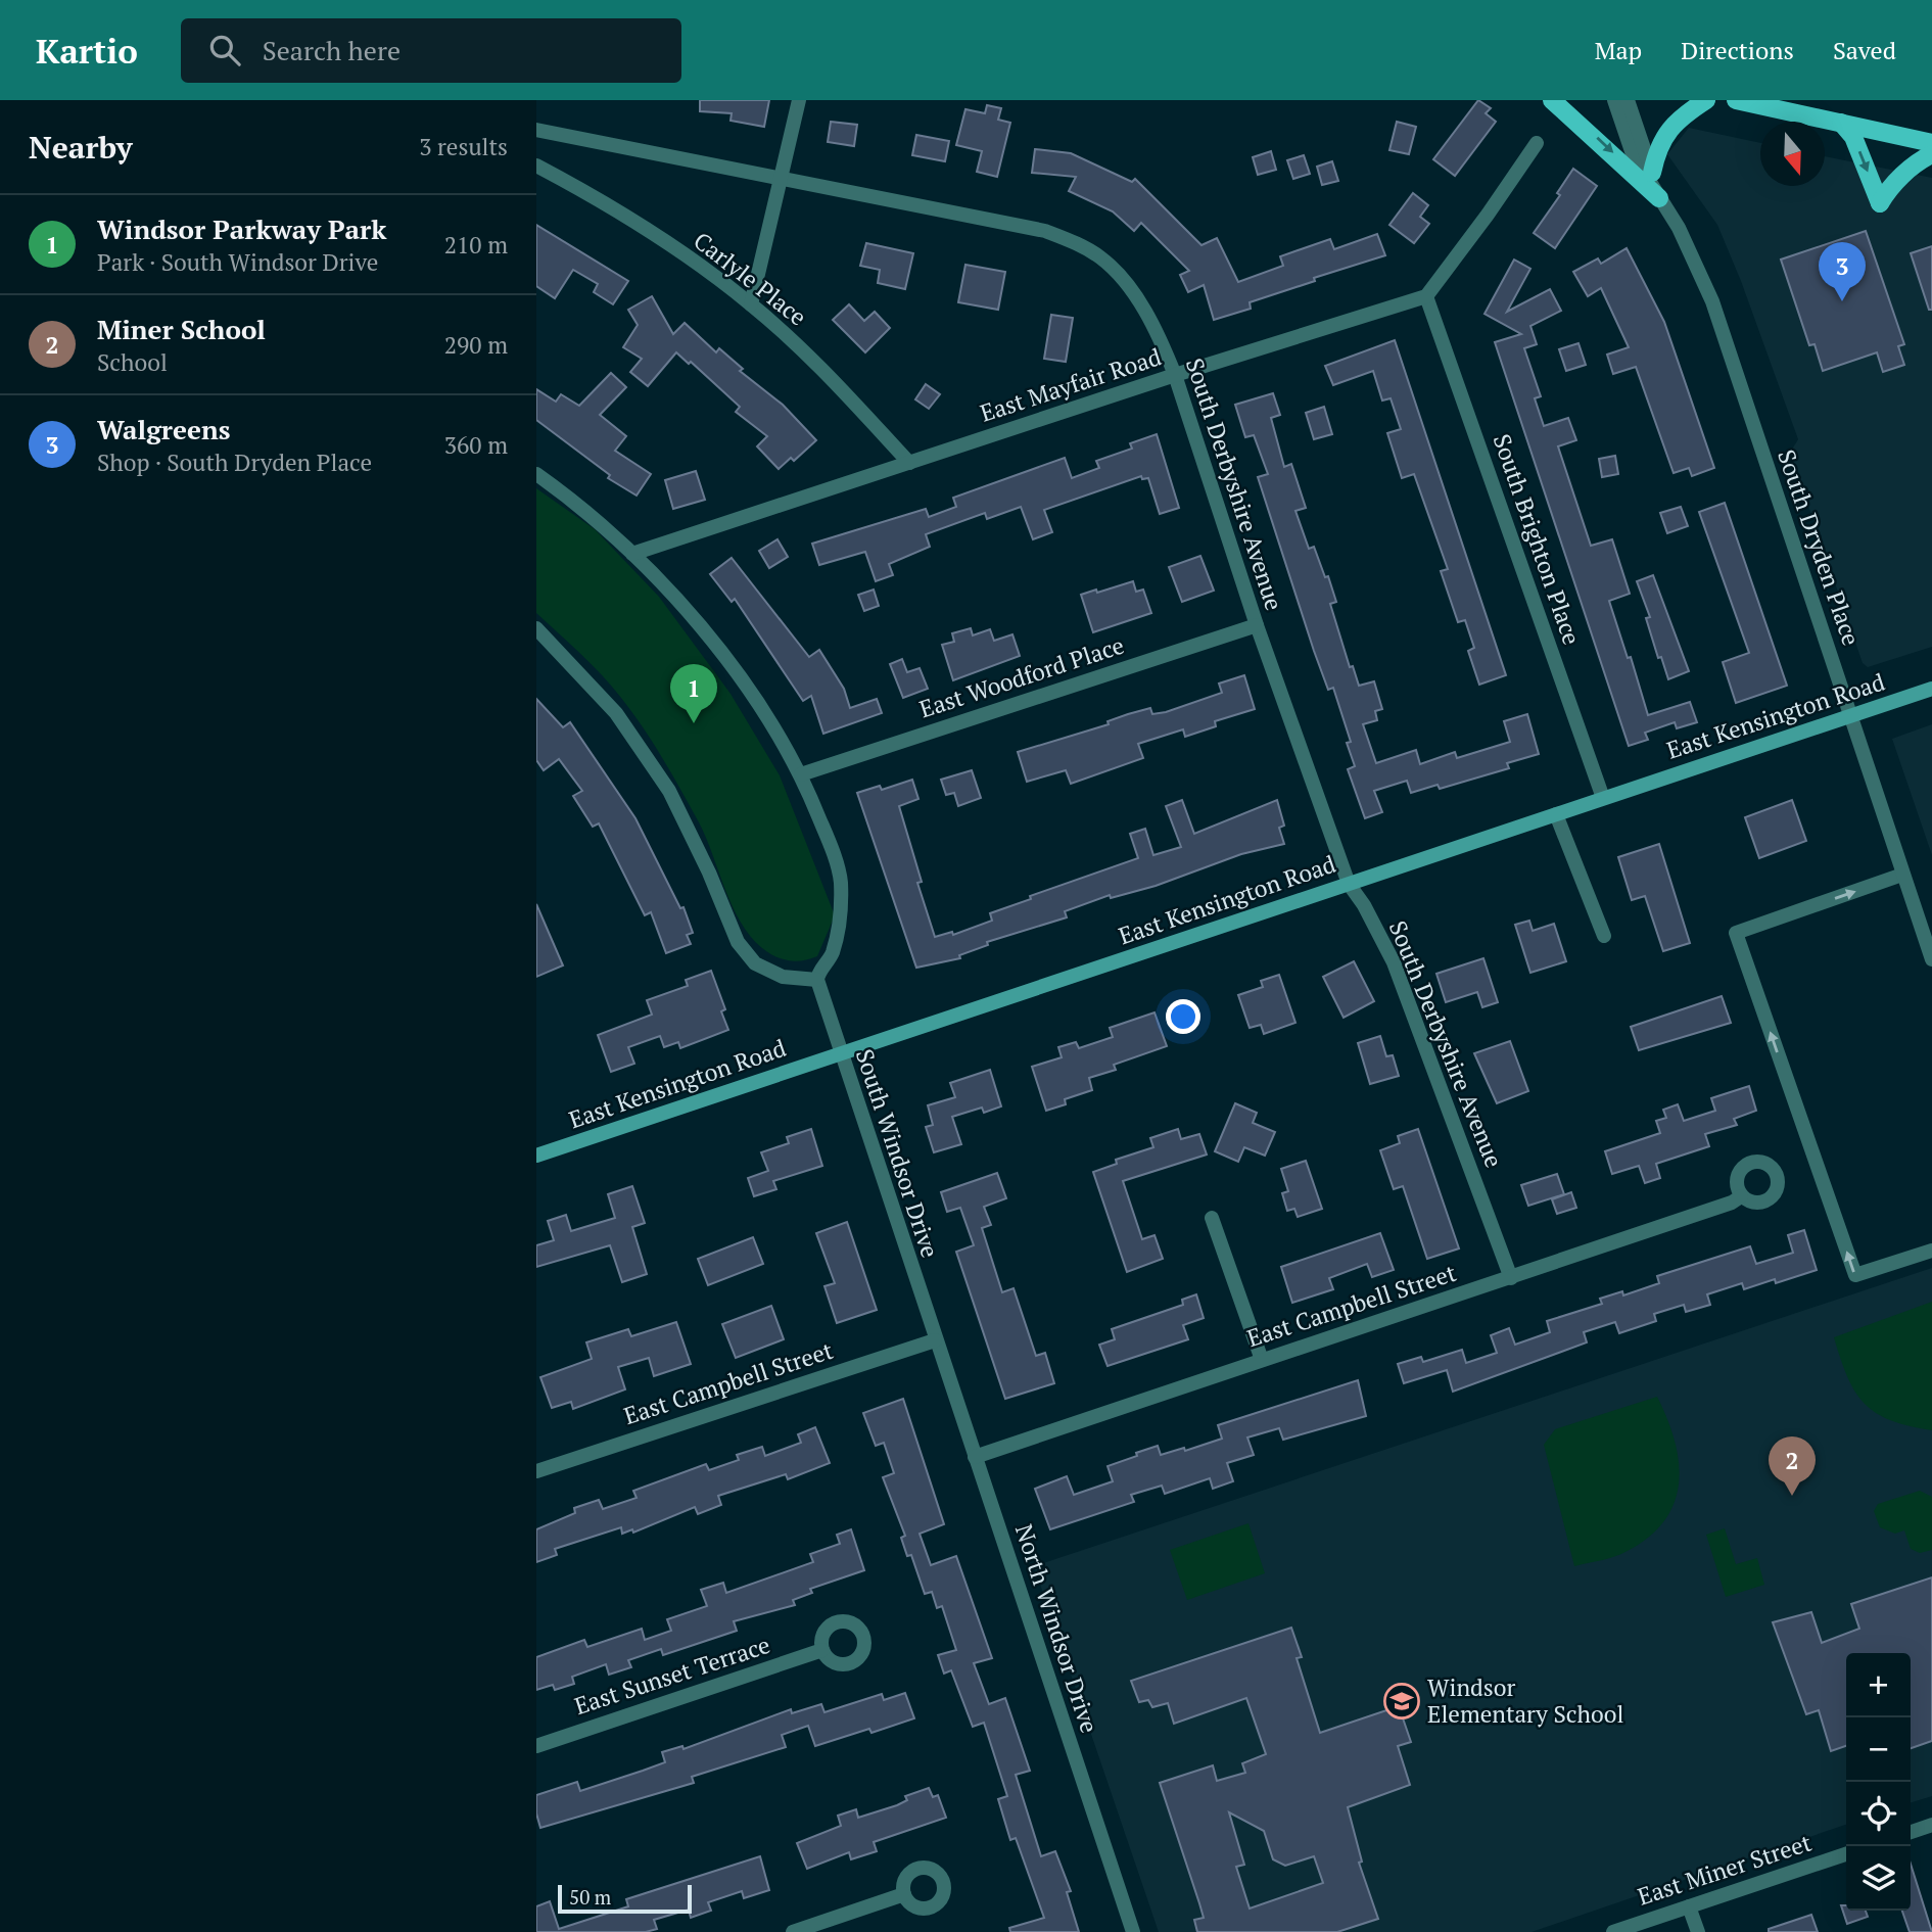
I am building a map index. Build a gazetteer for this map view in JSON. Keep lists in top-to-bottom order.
{
  "streets": {
    "main road": ["East Kensington Road"],
    "street": [
      "Carlyle Place",
      "East Mayfair Road",
      "South Derbyshire Avenue",
      "South Brighton Place",
      "South Dryden Place",
      "East Woodford Place",
      "South Windsor Drive",
      "East Campbell Street",
      "North Windsor Drive",
      "East Sunset Terrace",
      "East Miner Street"
    ]
  },
  "crossings": [
    ["Carlyle Place", "East Mayfair Road"],
    ["East Mayfair Road", "South Derbyshire Avenue"],
    ["East Mayfair Road", "South Brighton Place"],
    ["South Derbyshire Avenue", "East Woodford Place"],
    ["South Derbyshire Avenue", "East Kensington Road"],
    ["South Derbyshire Avenue", "East Campbell Street"],
    ["South Brighton Place", "East Kensington Road"],
    ["South Dryden Place", "East Kensington Road"],
    ["East Kensington Road", "South Windsor Drive"],
    ["South Windsor Drive", "East Campbell Street"],
    ["South Windsor Drive", "North Windsor Drive"],
    ["East Campbell Street", "North Windsor Drive"]
  ],
  "places": {
    "school or university": ["Windsor Elementary School"]
  },
  "scale_bar": "50 m",
  "north": "bottom",
  "page": {
    "header": "Kartio",
    "search": "Search here",
    "nav": ["Map", "Directions", "Saved"],
    "heading": ["Nearby", "3 results"],
    "list": [
      {
        "mark": "1",
        "name": "Windsor Parkway Park",
        "note": "Park · South Windsor Drive",
        "value": "210 m"
      },
      {
        "mark": "2",
        "name": "Miner School",
        "note": "School",
        "value": "290 m"
      },
      {
        "mark": "3",
        "name": "Walgreens",
        "note": "Shop · South Dryden Place",
        "value": "360 m"
      }
    ],
    "pins": ["3", "1", "2"],
    "map_buttons": ["+", "−"],
    "scale": "50 m"
  }
}
